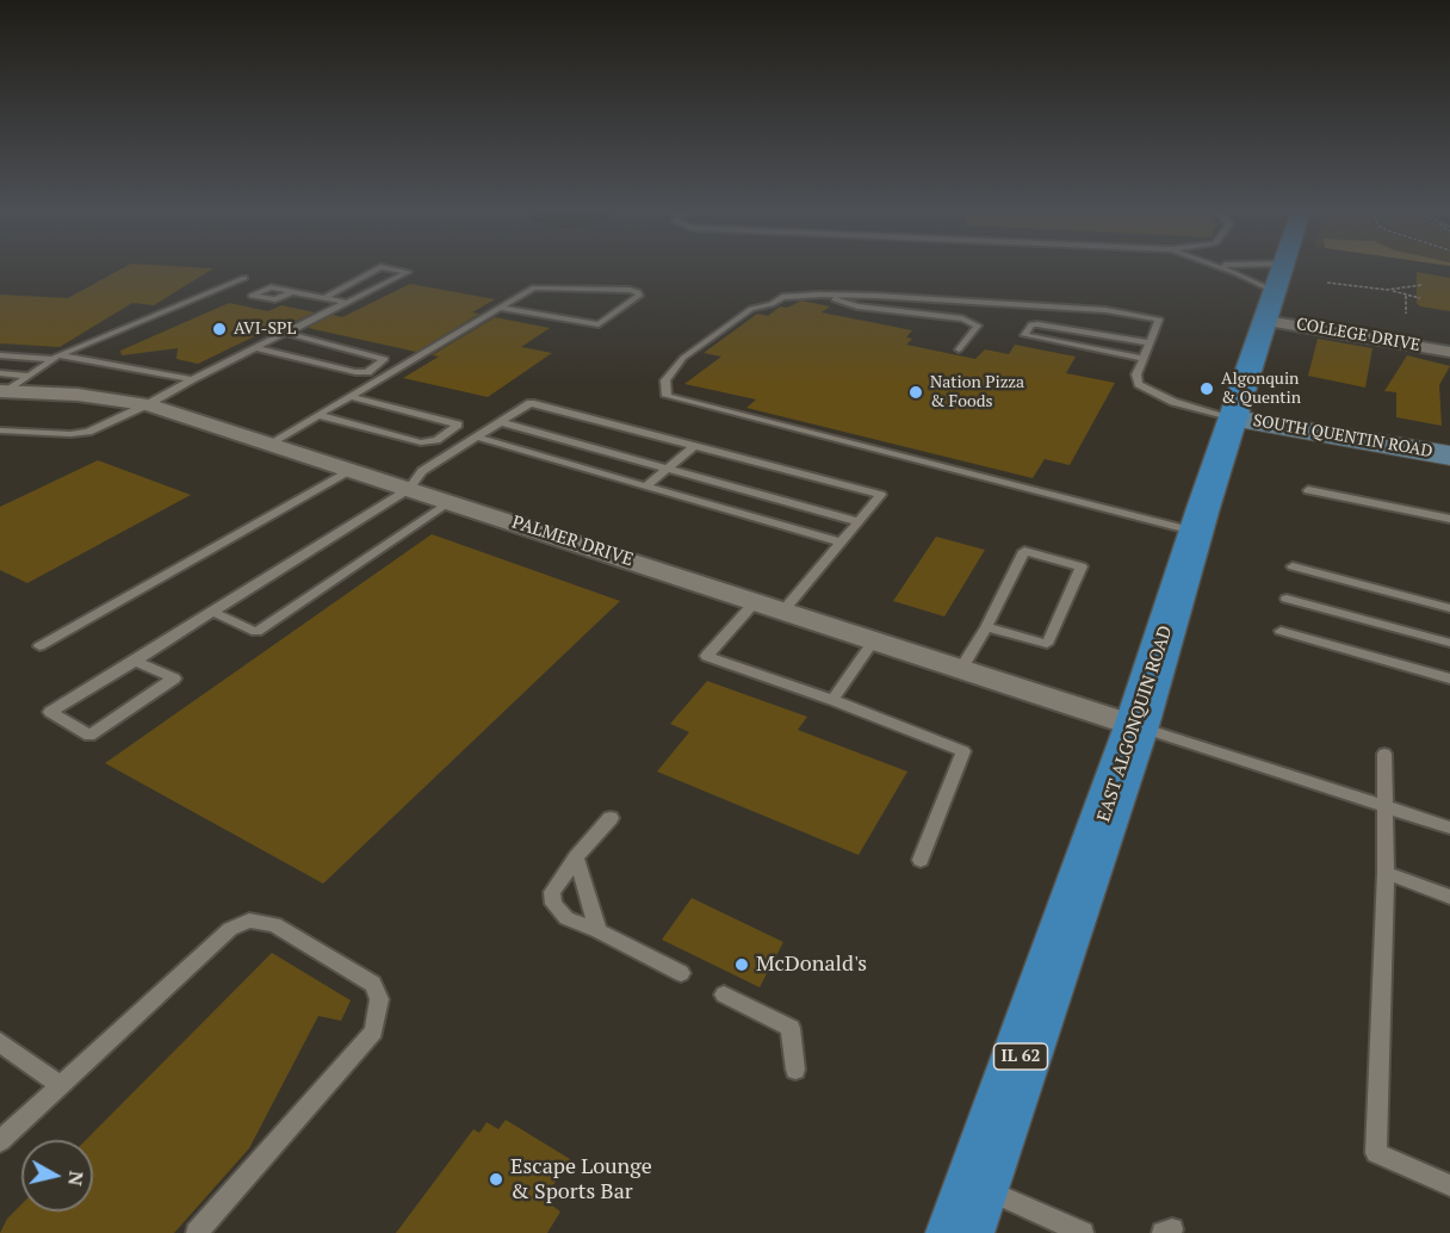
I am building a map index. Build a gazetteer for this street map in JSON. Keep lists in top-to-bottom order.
{
  "streets": {
    "main road": ["SOUTH QUENTIN ROAD", "EAST ALGONQUIN ROAD", "IL 62"],
    "street": ["COLLEGE DRIVE", "PALMER DRIVE"]
  },
  "crossings": [
    ["COLLEGE DRIVE", "EAST ALGONQUIN ROAD"],
    ["SOUTH QUENTIN ROAD", "EAST ALGONQUIN ROAD"],
    ["PALMER DRIVE", "EAST ALGONQUIN ROAD"]
  ],
  "places": [
    "AVI-SPL",
    "Algonquin & Quentin",
    "Nation Pizza & Foods",
    "McDonald's",
    "Escape Lounge & Sports Bar"
  ],
  "north": "right"
}
